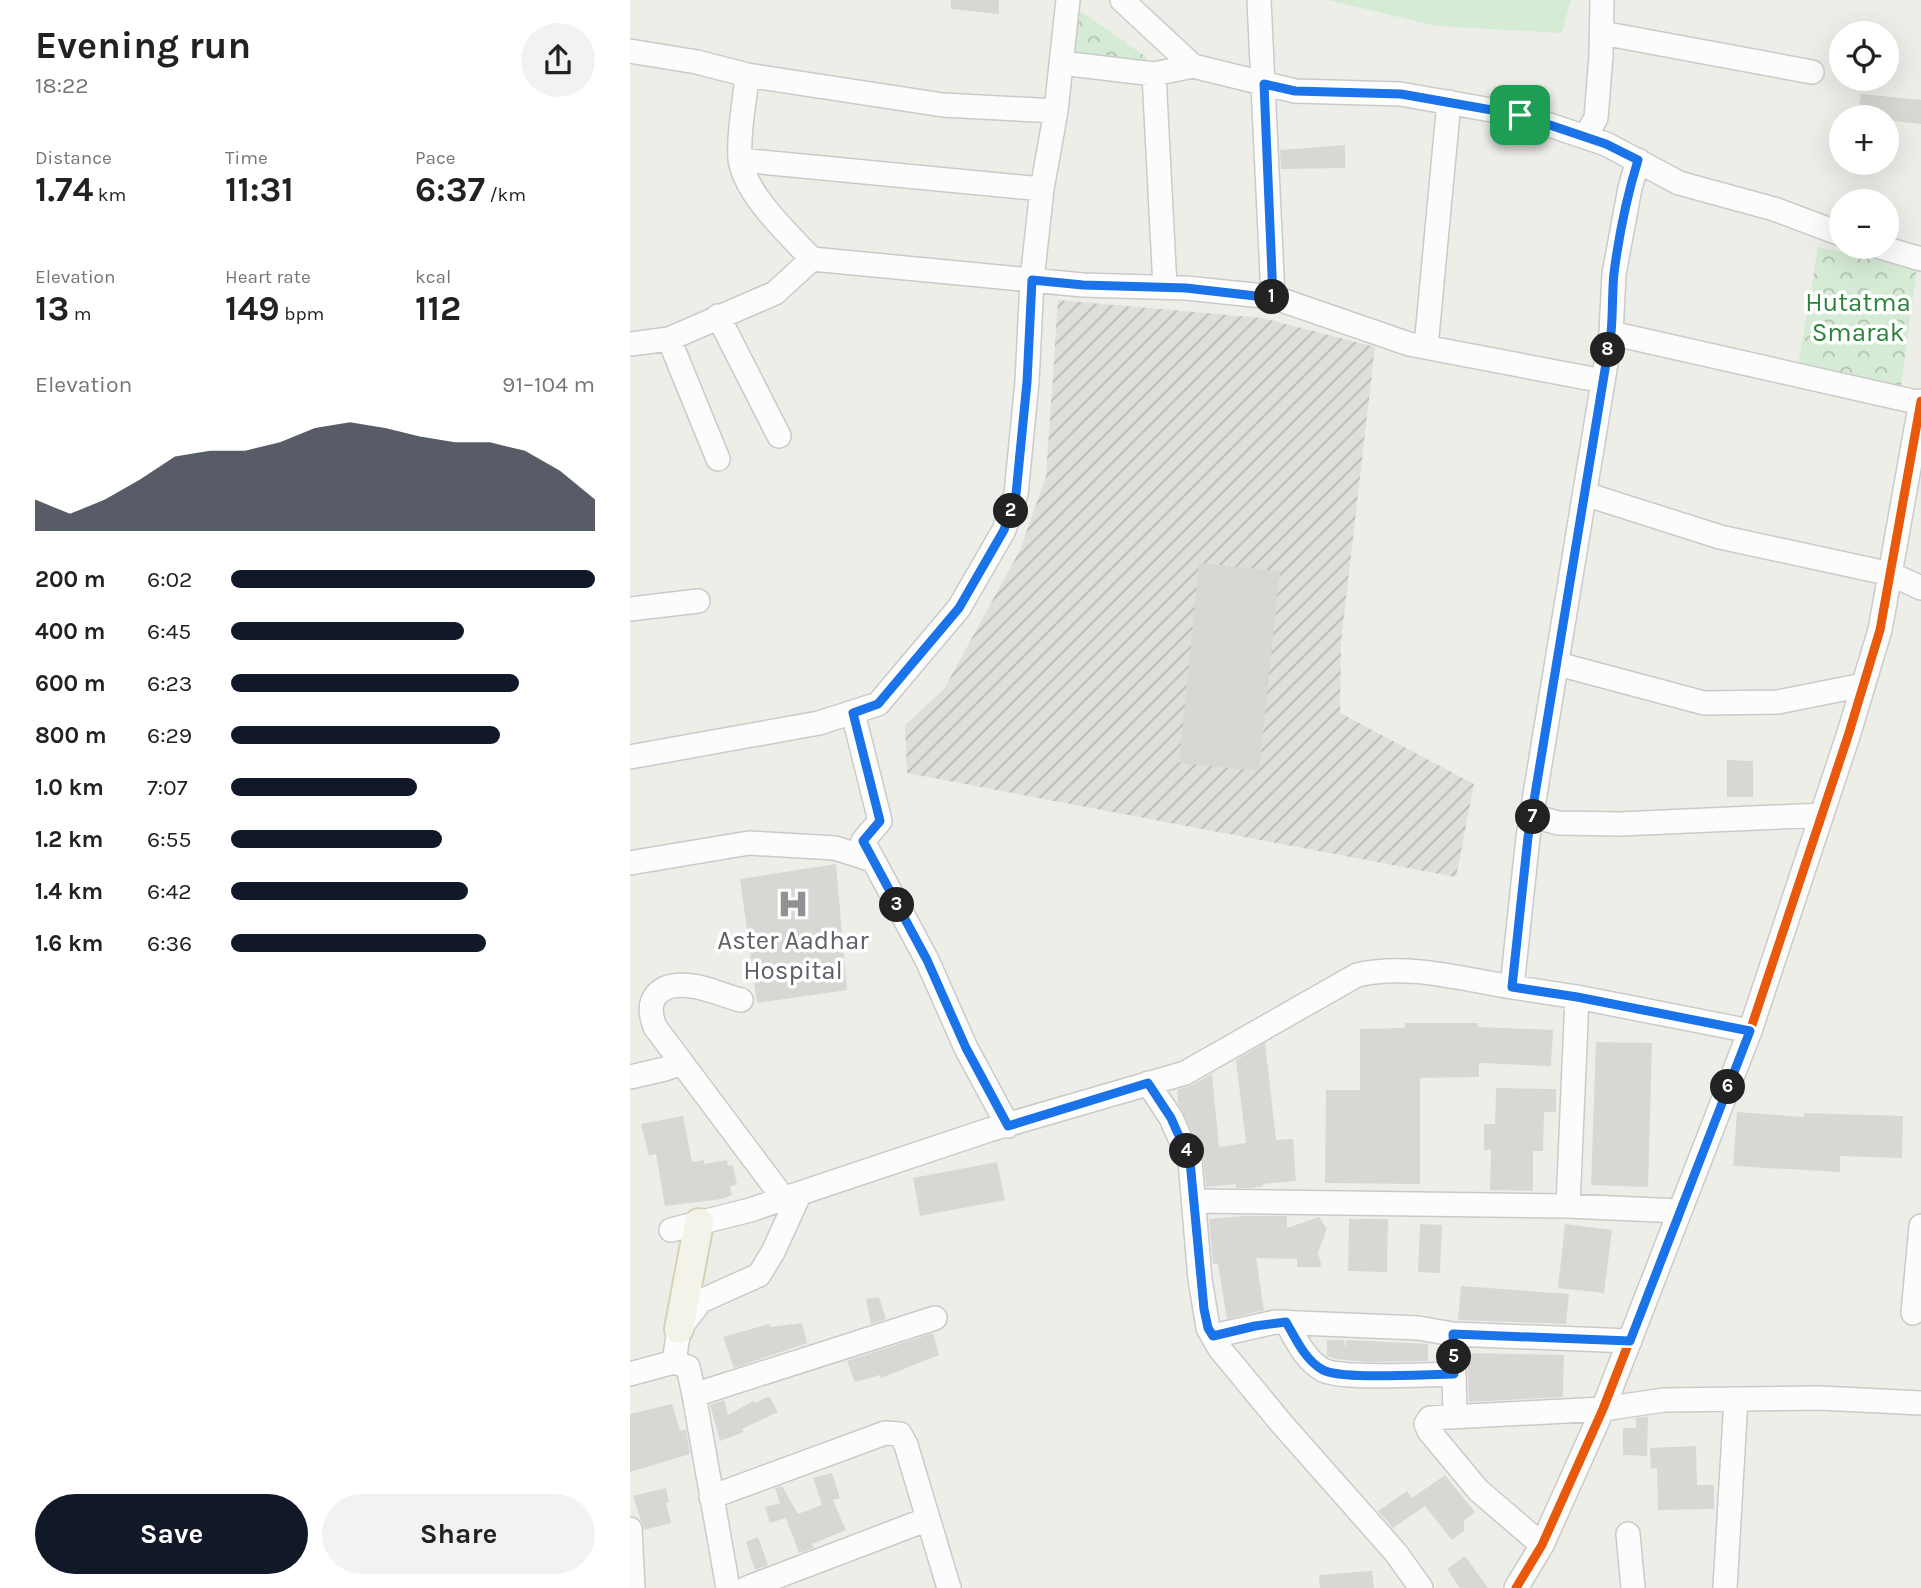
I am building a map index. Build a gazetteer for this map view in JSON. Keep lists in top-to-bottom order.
{
  "parks": ["Hutatma Smarak"],
  "places": {
    "hospital": ["Aster Aadhar Hospital"]
  },
  "page": {
    "heading": ["Evening run", "18:22"],
    "map_buttons": ["+", "−"],
    "stats": [
      ["Distance", "1.74 km"],
      ["Time", "11:31"],
      ["Pace", "6:37 /km"],
      ["Elevation", "13 m"],
      ["Heart rate", "149 bpm"],
      ["kcal", "112"]
    ],
    "pins": [
      "1",
      "8",
      "2",
      "7",
      "3",
      "6",
      "4",
      "5"
    ],
    "chart": ["Elevation", "91–104 m"],
    "list": [
      {
        "name": "200 m",
        "note": "6:02"
      },
      {
        "name": "400 m",
        "note": "6:45"
      },
      {
        "name": "600 m",
        "note": "6:23"
      },
      {
        "name": "800 m",
        "note": "6:29"
      },
      {
        "name": "1.0 km",
        "note": "7:07"
      },
      {
        "name": "1.2 km",
        "note": "6:55"
      },
      {
        "name": "1.4 km",
        "note": "6:42"
      },
      {
        "name": "1.6 km",
        "note": "6:36"
      }
    ],
    "buttons": ["Save", "Share"]
  }
}
